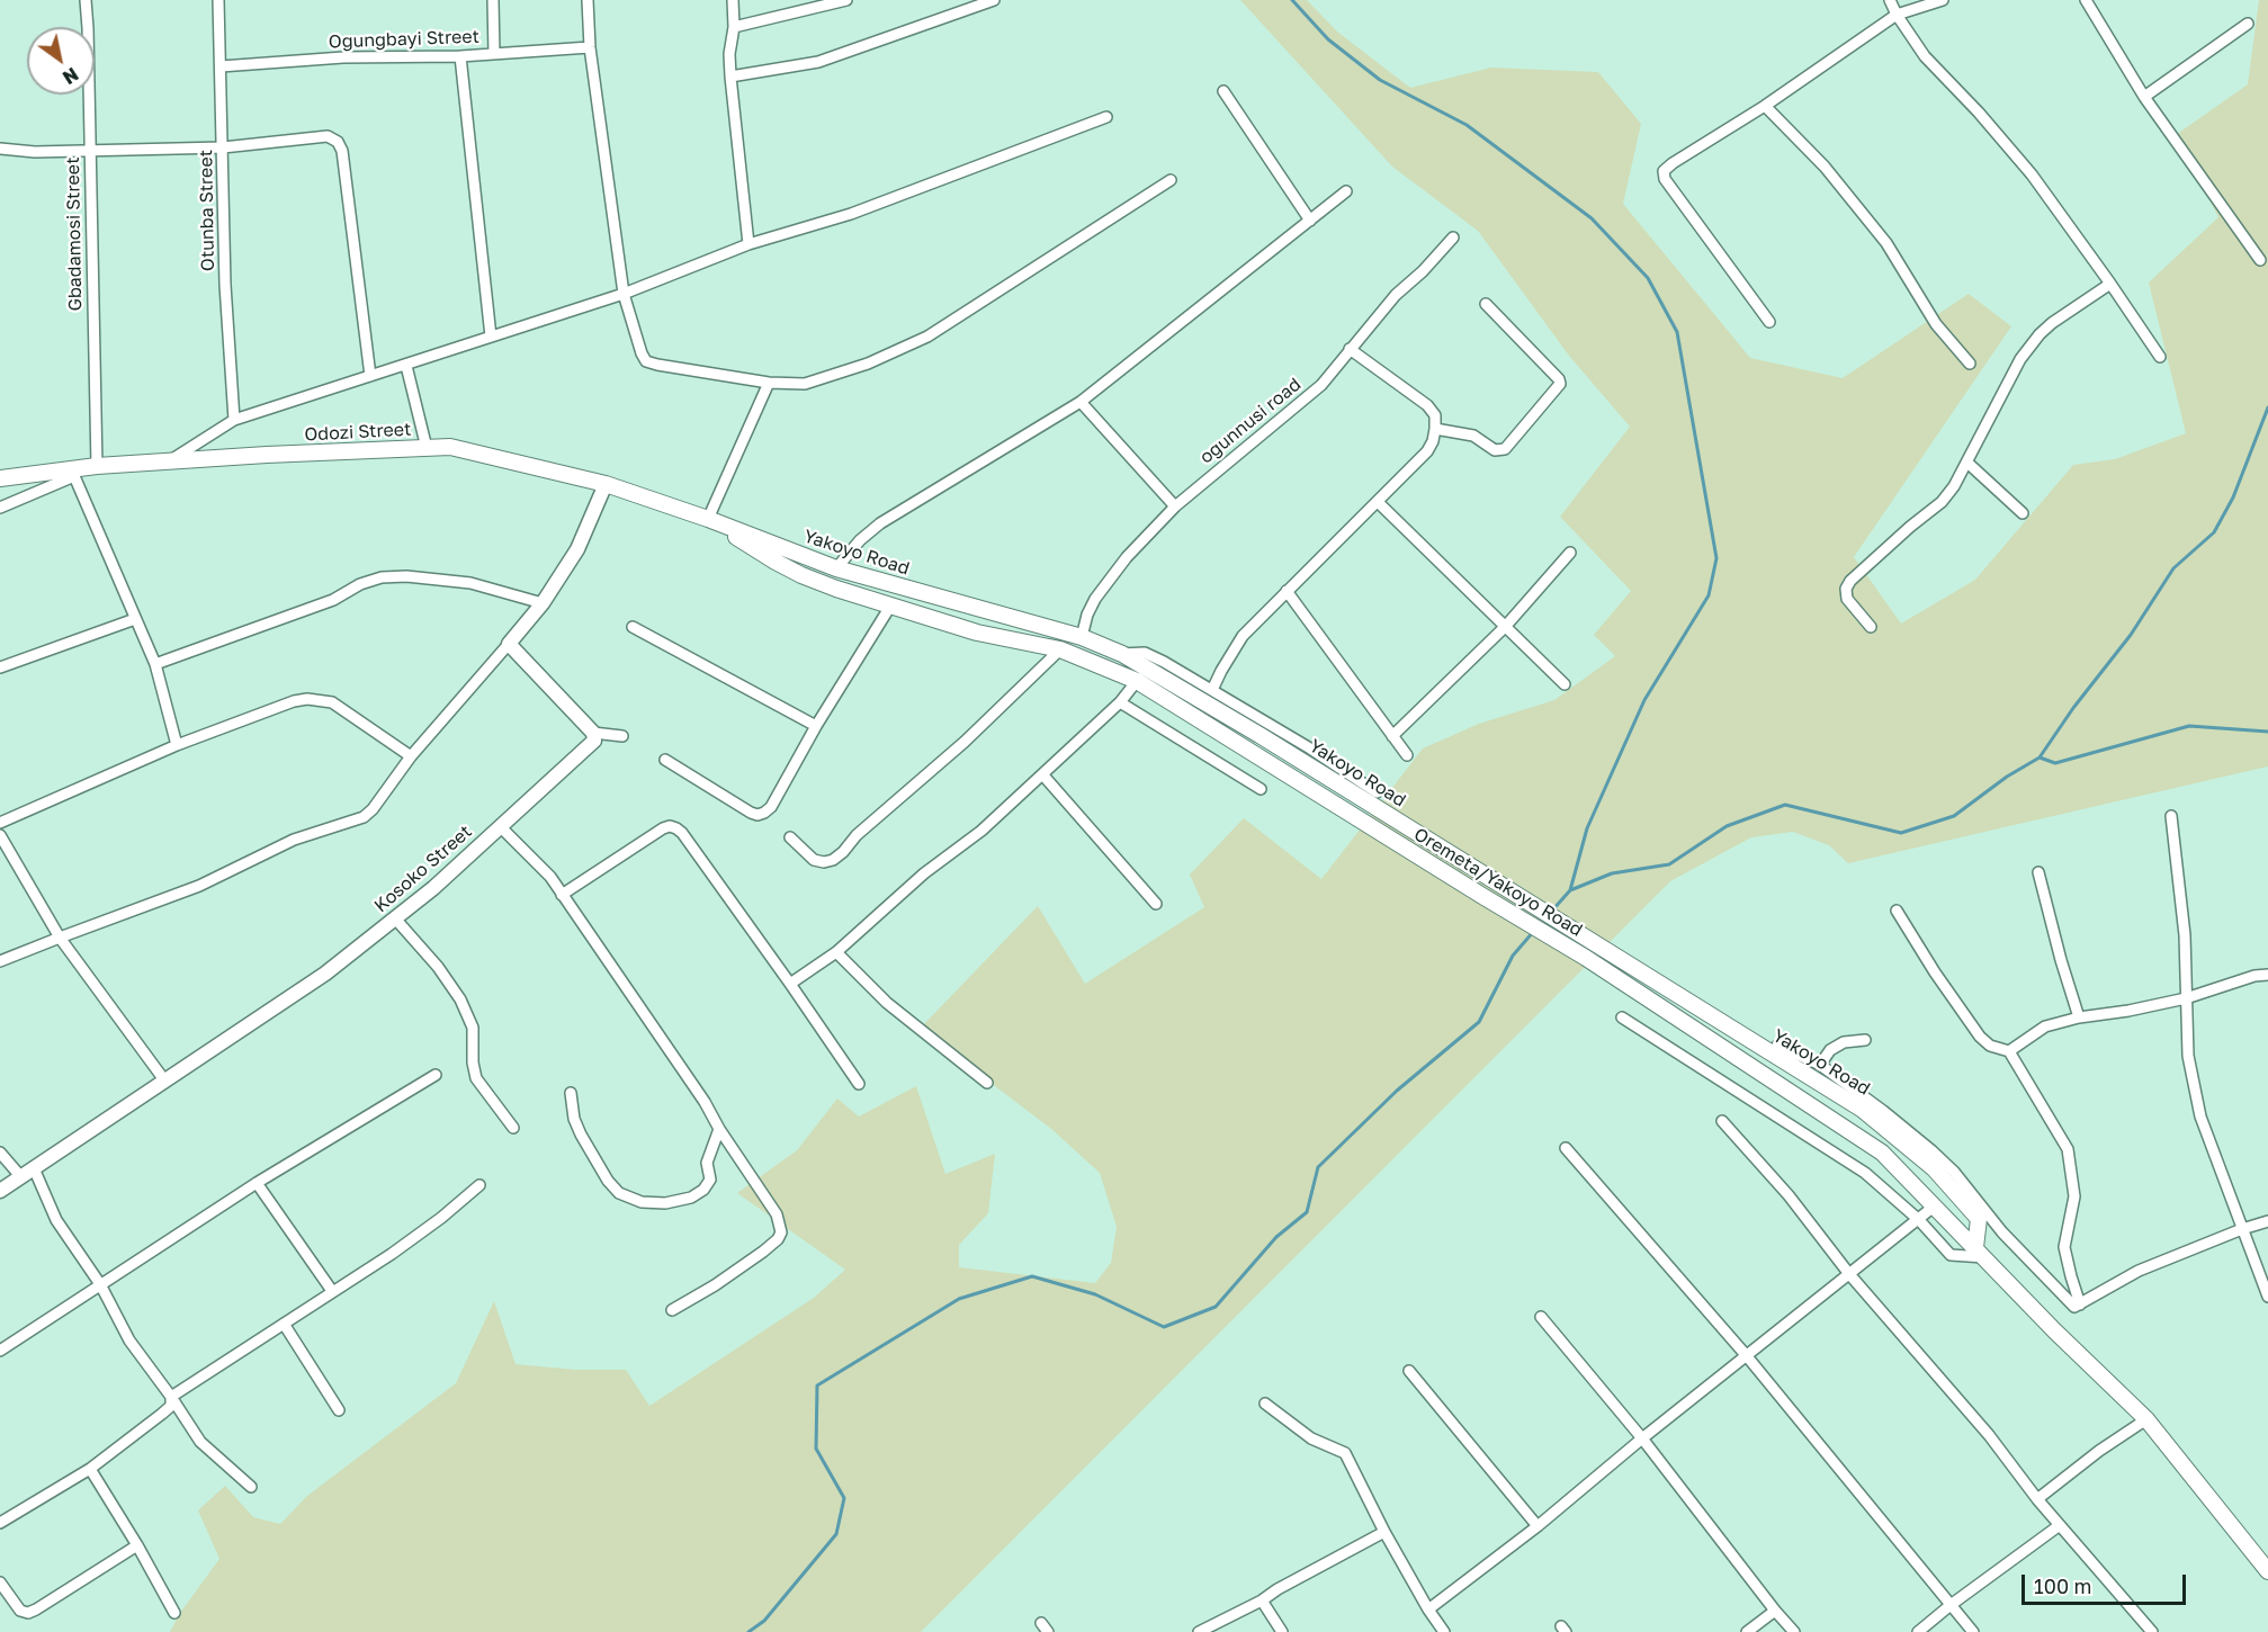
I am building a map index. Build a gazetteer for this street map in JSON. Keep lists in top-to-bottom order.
{
  "streets": {
    "main road": ["Odozi Street", "Yakoyo Road", "Oremeta/Yakoyo Road"],
    "street": [
      "Ogungbayi Street",
      "Otunba Street",
      "Gbadamosi Street",
      "ogunnusi road",
      "Kosoko Street"
    ]
  },
  "crossings": [
    ["Ogungbayi Street", "Otunba Street"],
    ["Gbadamosi Street", "Odozi Street"],
    ["ogunnusi road", "Yakoyo Road"],
    ["Odozi Street", "Yakoyo Road"],
    ["Odozi Street", "Oremeta/Yakoyo Road"],
    ["Yakoyo Road", "Oremeta/Yakoyo Road"]
  ],
  "scale_bar": "100 m",
  "north": "bottom right"
}
